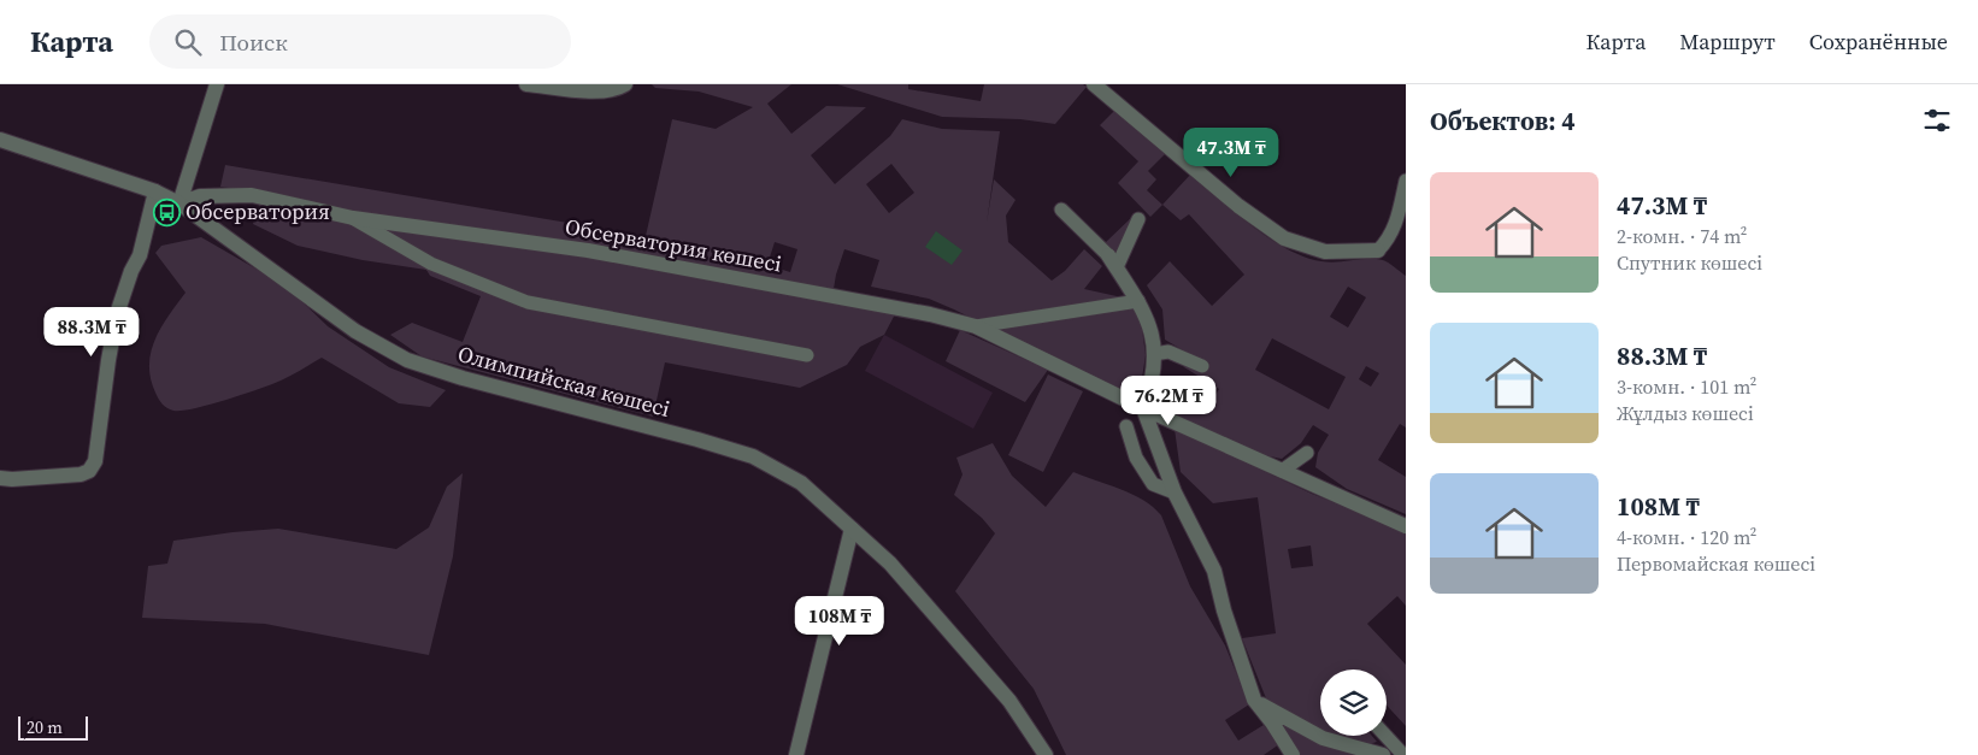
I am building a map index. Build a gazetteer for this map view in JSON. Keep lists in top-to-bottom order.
{
  "streets": {
    "street": ["Обсерватория көшесі", "Олимпийская көшесі"]
  },
  "crossings": [
    ["Обсерватория көшесі", "Олимпийская көшесі"]
  ],
  "places": {
    "bus stop": ["Обсерватория"]
  },
  "scale_bar": "20 m",
  "page": {
    "header": "Карта",
    "search": "Поиск",
    "nav": ["Карта", "Маршрут", "Сохранённые"],
    "heading": "Объектов: 4",
    "price": [
      "47.3M ₸",
      "88.3M ₸",
      "76.2M ₸",
      "108M ₸"
    ],
    "list": [
      {
        "name": "47.3M ₸",
        "note": "2-комн. · 74 m² · Спутник көшесі"
      },
      {
        "name": "88.3M ₸",
        "note": "3-комн. · 101 m² · Жұлдыз көшесі"
      },
      {
        "name": "108M ₸",
        "note": "4-комн. · 120 m² · Первомайская көшесі"
      }
    ],
    "scale": "20 m"
  }
}
